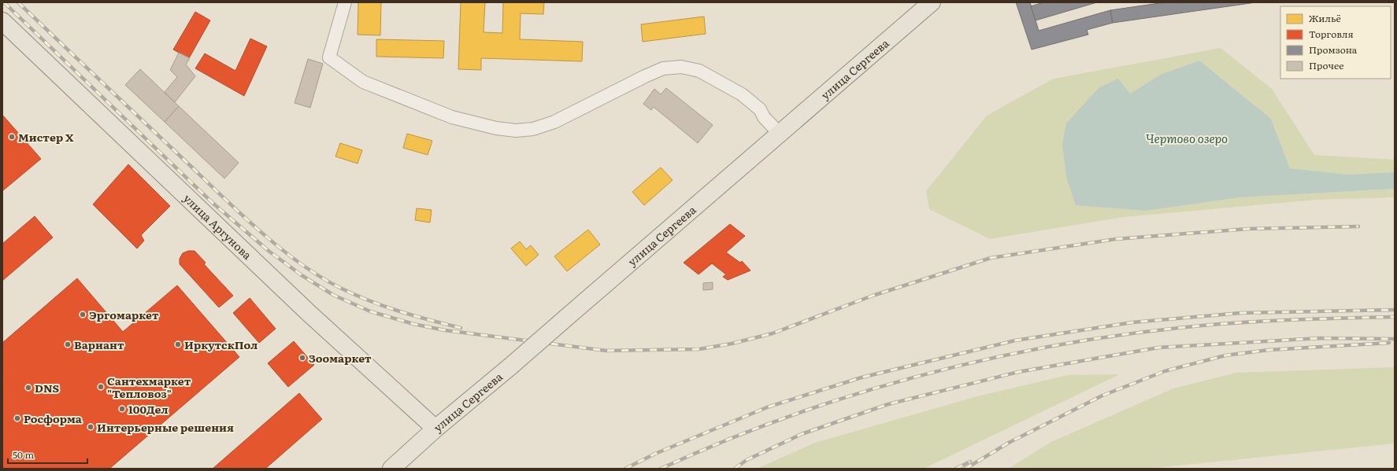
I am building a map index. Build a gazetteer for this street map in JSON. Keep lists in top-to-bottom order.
{
  "streets": {
    "main road": ["улица Сергеева", "улица Аргунова"]
  },
  "crossings": [
    ["улица Сергеева", "улица Аргунова"]
  ],
  "water": ["Чертово озеро"],
  "places": [
    "Мистер Х",
    "Эргомаркет",
    "Вариант",
    "ИркутскПол",
    "Зоомаркет",
    "Сантехмаркет \"Тепловоз\"",
    "DNS",
    "100Дел",
    "Росформа",
    "Интерьерные решения"
  ],
  "legend": [
    "Жильё",
    "Торговля",
    "Промзона",
    "Прочее"
  ],
  "scale_bar": "50 m"
}
